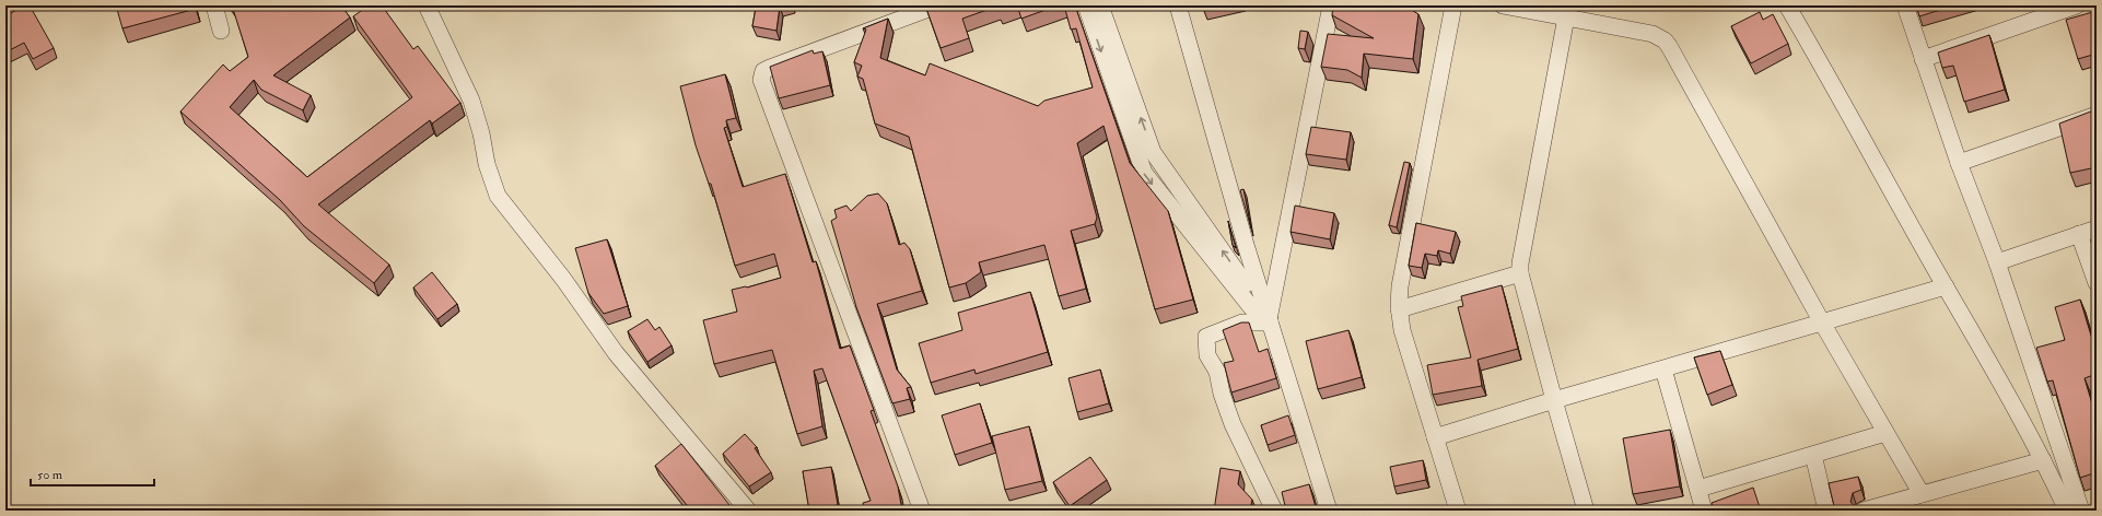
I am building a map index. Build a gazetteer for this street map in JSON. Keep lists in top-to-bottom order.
{
  "scale_bar": "50 m"
}
